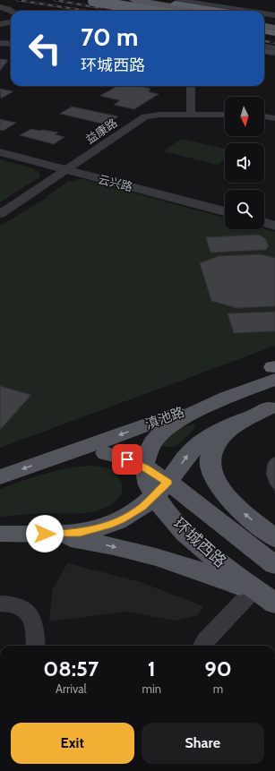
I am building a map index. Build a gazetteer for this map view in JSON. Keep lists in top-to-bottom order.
{
  "streets": {
    "main road": ["滇池路", "环城西路"],
    "street": ["益康路", "云兴路"]
  },
  "crossings": [
    ["益康路", "云兴路"],
    ["滇池路", "环城西路"]
  ],
  "north": "bottom",
  "page": {
    "turn": ["70 m", "环城西路"],
    "eta": [
      "08:57",
      "Arrival",
      "1",
      "min",
      "90",
      "m"
    ],
    "buttons": ["Exit", "Share"]
  }
}
